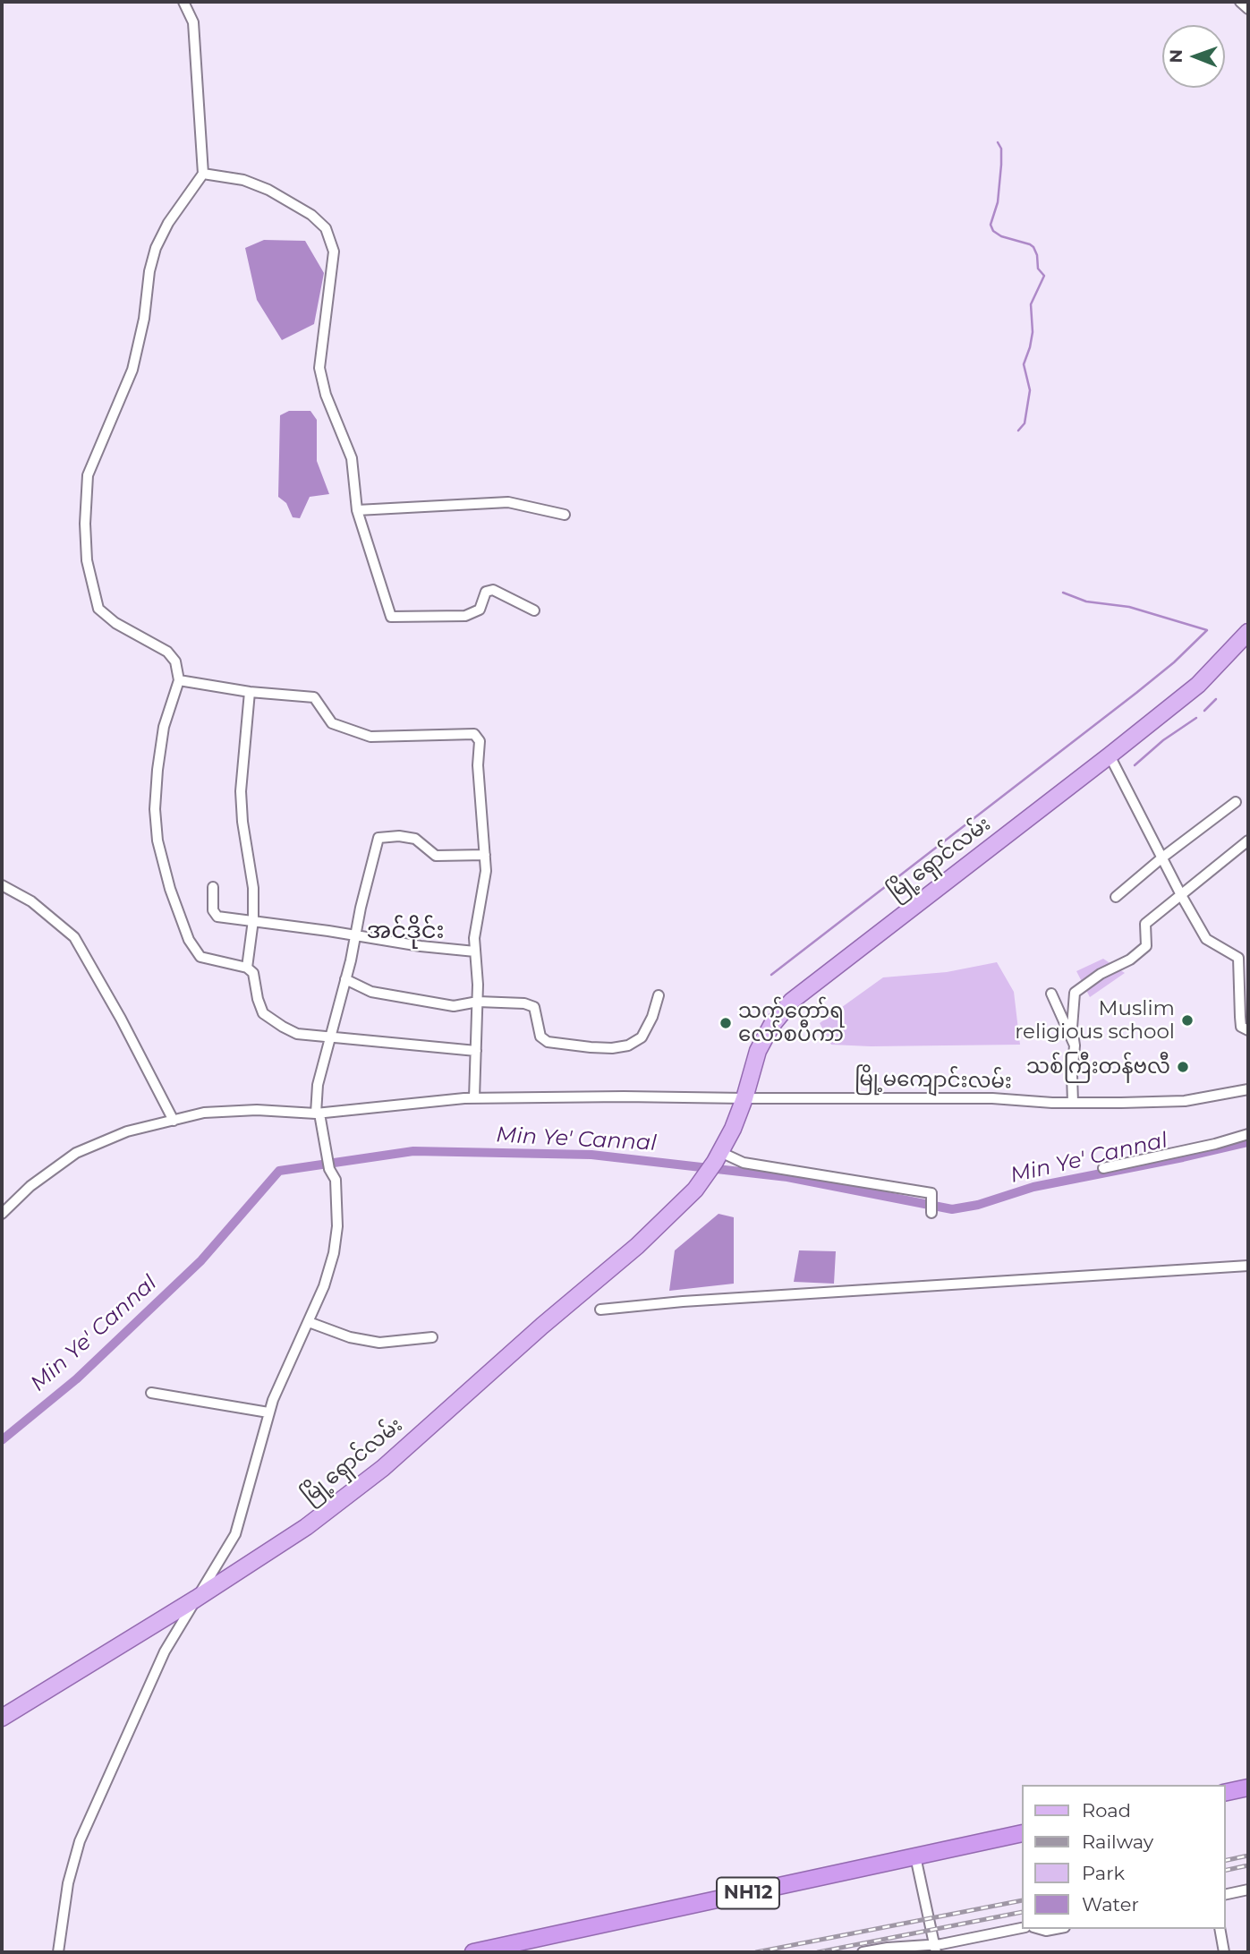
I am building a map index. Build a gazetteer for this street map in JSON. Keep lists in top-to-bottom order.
{
  "streets": {
    "highway": ["NH12"],
    "main road": ["မြို့ရှောင်လမ်း"],
    "street": ["မြို့မကျောင်းလမ်း"]
  },
  "crossings": [
    ["မြို့ရှောင်လမ်း", "မြို့မကျောင်းလမ်း"]
  ],
  "districts": ["အင်ဒိုင်း"],
  "water": ["Min Ye' Cannal"],
  "places": ["Muslim religious school", "သက်တော်ရ လော်စပီကာ", "သစ်ကြီးတန်ဗလီ"],
  "legend": [
    "Road",
    "Railway",
    "Park",
    "Water"
  ],
  "north": "left"
}
